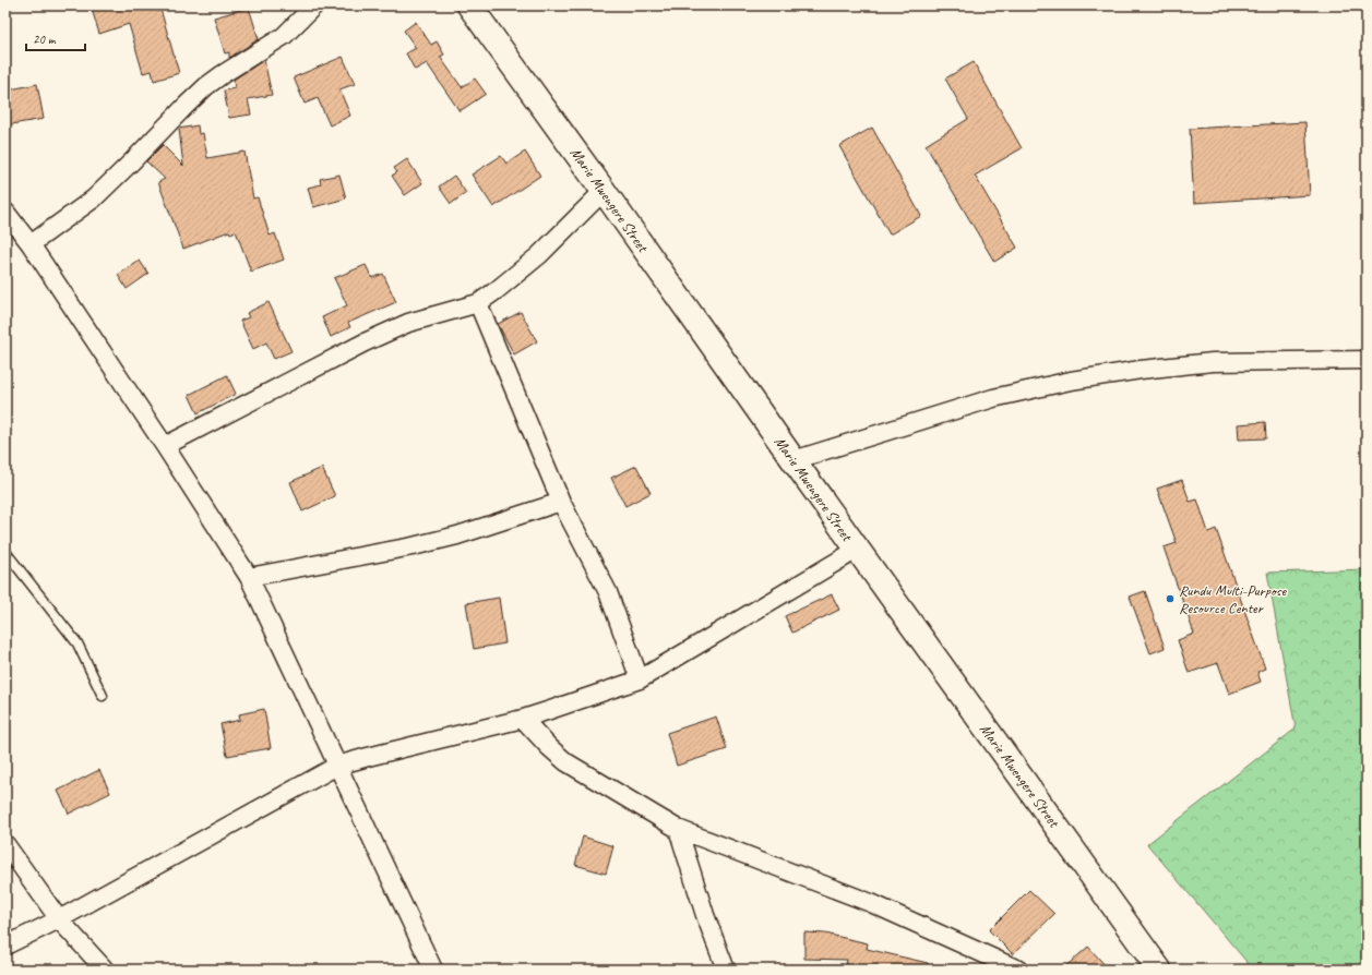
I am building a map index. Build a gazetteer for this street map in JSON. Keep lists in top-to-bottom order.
{
  "streets": {
    "main road": ["Marie Mwengere Street"]
  },
  "places": ["Rundu Multi-Purpose Resource Center"],
  "scale_bar": "20 m"
}
